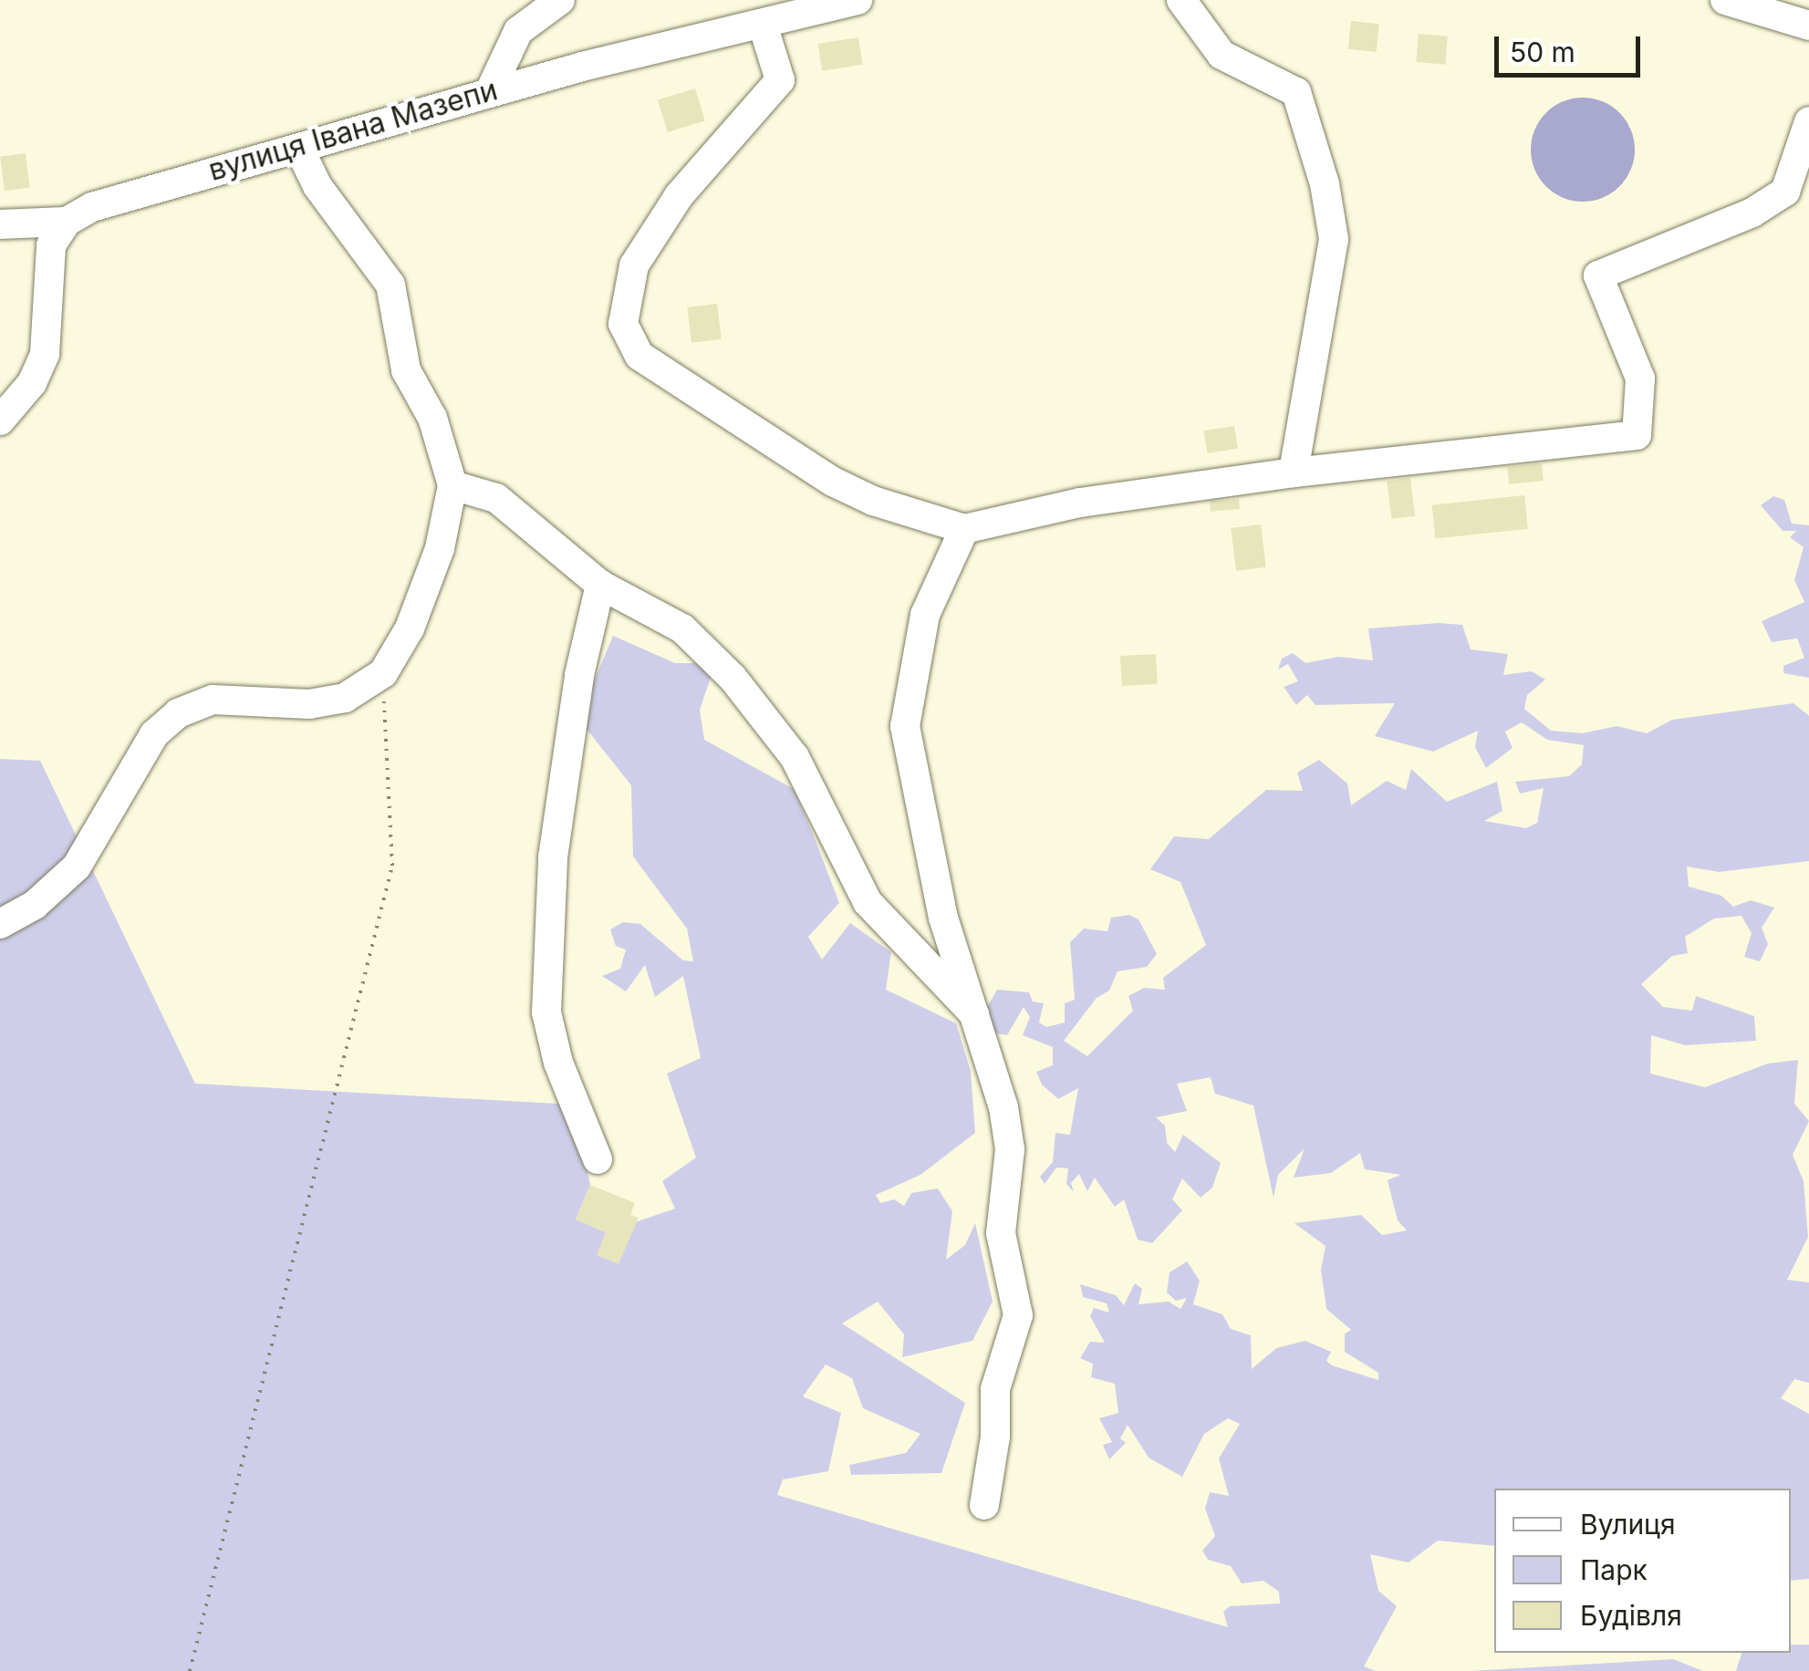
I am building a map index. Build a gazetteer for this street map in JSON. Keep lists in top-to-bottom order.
{
  "streets": {
    "street": ["вулиця Івана Мазепи"]
  },
  "legend": ["Вулиця", "Парк", "Будівля"],
  "scale_bar": "50 m"
}
